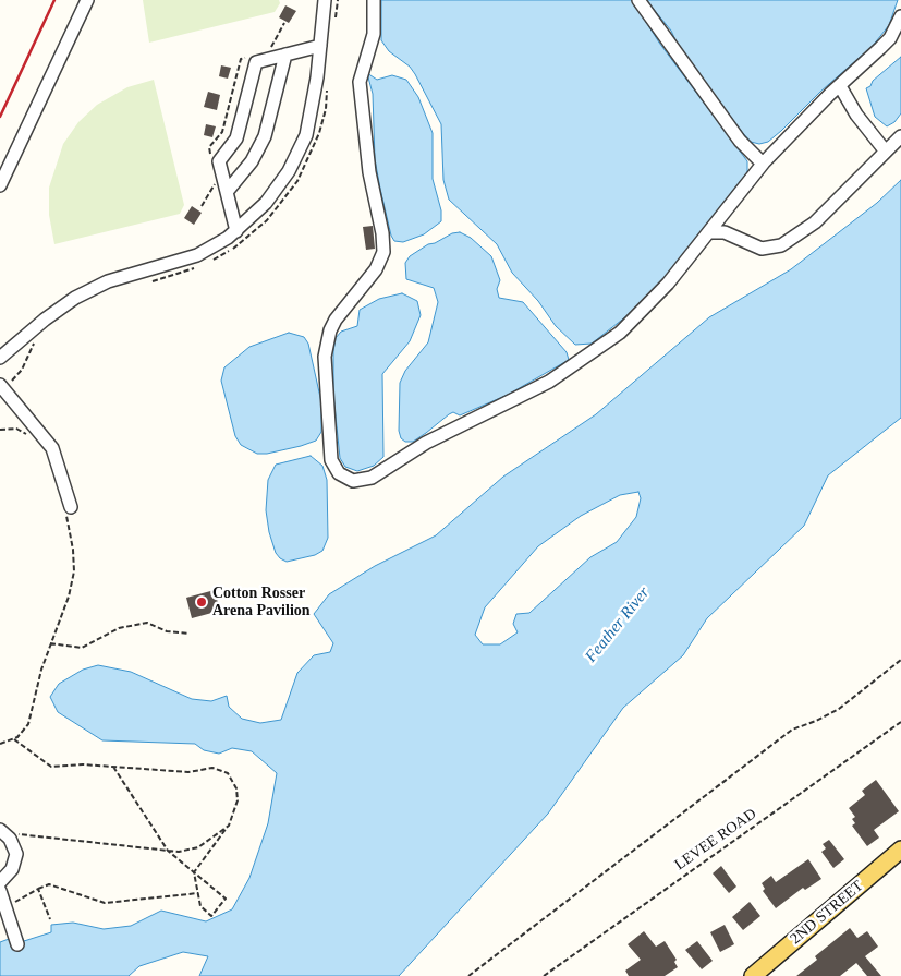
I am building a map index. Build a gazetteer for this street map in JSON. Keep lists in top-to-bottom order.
{
  "streets": {
    "main road": ["2ND STREET"],
    "path": ["LEVEE ROAD"]
  },
  "water": ["Feather River"],
  "places": ["Cotton Rosser Arena Pavilion"]
}
